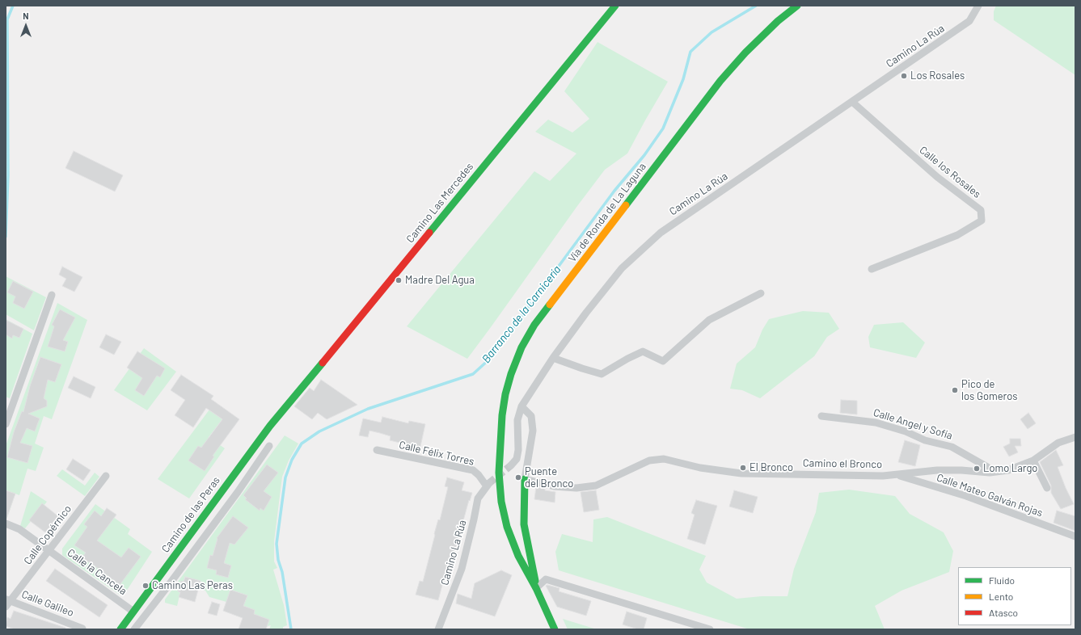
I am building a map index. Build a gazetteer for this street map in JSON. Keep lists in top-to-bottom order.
{
  "streets": {
    "main road": ["Camino Las Mercedes", "Vía de Ronda de La Laguna", "Camino de las Peras"],
    "street": [
      "Camino La Rúa",
      "Calle los Rosales",
      "Calle Angel y Sofía",
      "Calle Félix Torres",
      "Camino el Bronco",
      "Calle Mateo Galván Rojas",
      "Calle Copérnico",
      "Calle la Cancela",
      "Calle Galileo"
    ]
  },
  "crossings": [
    ["Camino La Rúa", "Calle los Rosales"],
    ["Camino La Rúa", "Calle Félix Torres"],
    ["Camino Las Mercedes", "Camino de las Peras"],
    ["Calle Angel y Sofía", "Camino el Bronco"],
    ["Camino el Bronco", "Calle Mateo Galván Rojas"],
    ["Camino de las Peras", "Calle la Cancela"],
    ["Calle Copérnico", "Calle la Cancela"],
    ["Calle Copérnico", "Calle Galileo"]
  ],
  "water": ["Barranco de la Carnicería"],
  "places": [
    "Los Rosales",
    "Madre Del Agua",
    "Pico de los Gomeros",
    "El Bronco",
    "Lomo Largo",
    "Puente del Bronco",
    "Camino Las Peras"
  ],
  "legend": ["Fluido", "Lento", "Atasco"],
  "north": "top"
}
